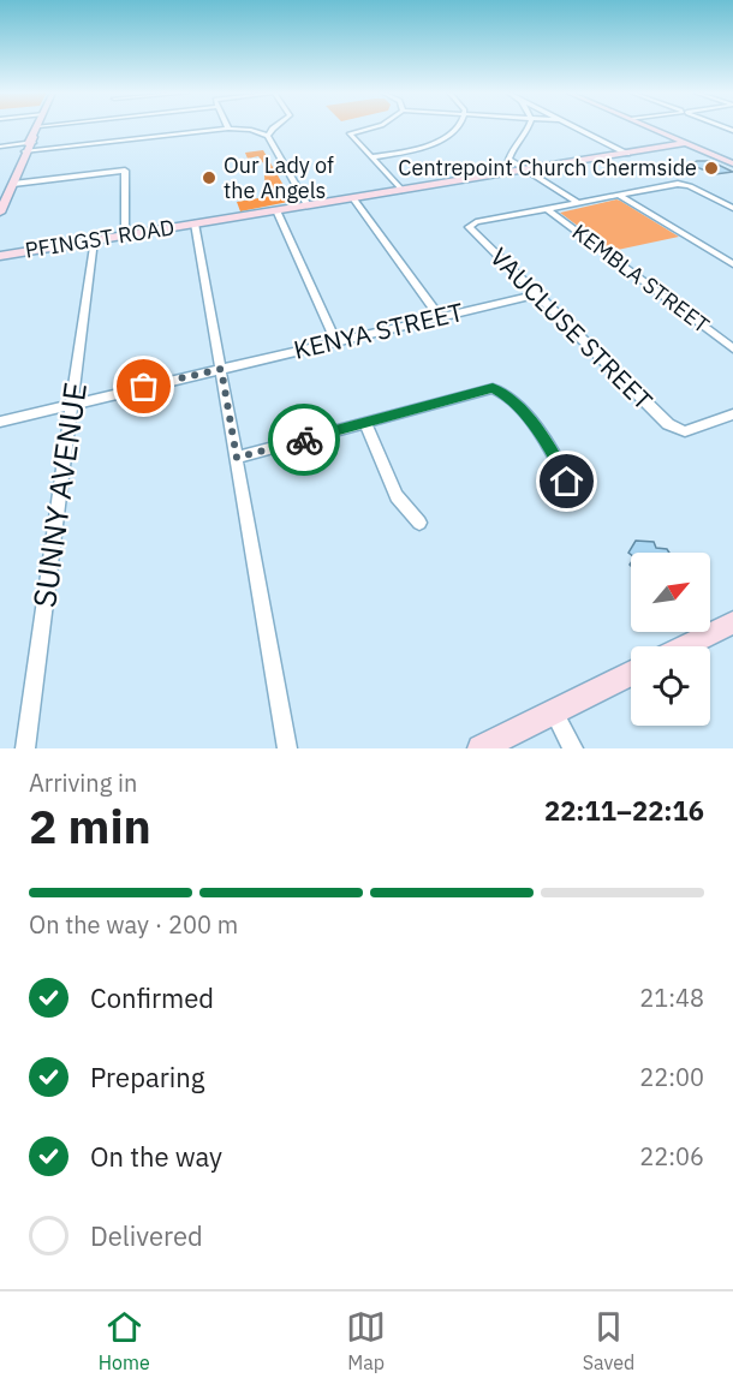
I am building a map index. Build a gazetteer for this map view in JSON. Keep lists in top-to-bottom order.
{
  "streets": {
    "street": [
      "PFINGST ROAD",
      "KEMBLA STREET",
      "VAUCLUSE STREET",
      "KENYA STREET",
      "SUNNY AVENUE"
    ]
  },
  "crossings": [
    ["PFINGST ROAD", "SUNNY AVENUE"],
    ["KEMBLA STREET", "VAUCLUSE STREET"],
    ["VAUCLUSE STREET", "KENYA STREET"],
    ["KENYA STREET", "SUNNY AVENUE"]
  ],
  "places": ["Centrepoint Church Chermside", "Our Lady of the Angels"],
  "north": "top right",
  "page": {
    "heading": ["2 min", "Arriving in", "22:11–22:16"],
    "bar": "On the way · 200 m",
    "list": [
      ["Confirmed", "21:48"],
      ["Preparing", "22:00"],
      ["On the way", "22:06"],
      "Delivered"
    ],
    "tabs": ["Home", "Map", "Saved"]
  }
}
